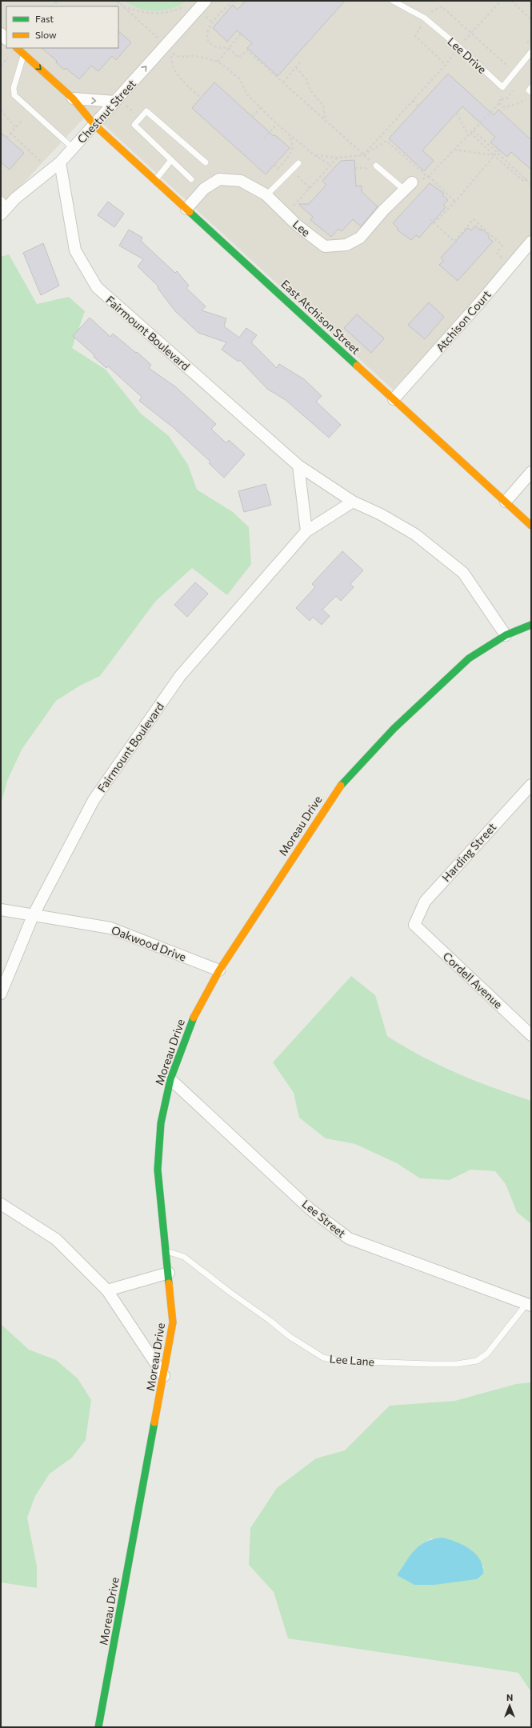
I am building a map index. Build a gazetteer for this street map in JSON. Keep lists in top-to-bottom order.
{
  "streets": {
    "main road": ["East Atchison Street", "Moreau Drive"],
    "street": [
      "Chestnut Street",
      "Lee",
      "Atchison Court",
      "Fairmount Boulevard",
      "Harding Street",
      "Oakwood Drive",
      "Cordell Avenue",
      "Lee Street"
    ],
    "lane": ["Lee Drive", "Lee Lane"]
  },
  "crossings": [
    ["Chestnut Street", "East Atchison Street"],
    ["Chestnut Street", "Fairmount Boulevard"],
    ["Lee", "East Atchison Street"],
    ["East Atchison Street", "Atchison Court"],
    ["Fairmount Boulevard", "Oakwood Drive"],
    ["Moreau Drive", "Oakwood Drive"],
    ["Moreau Drive", "Lee Street"],
    ["Moreau Drive", "Lee Lane"],
    ["Harding Street", "Cordell Avenue"],
    ["Lee Street", "Lee Lane"]
  ],
  "one_way": ["Chestnut Street"],
  "legend": ["Fast", "Slow"],
  "north": "top"
}
